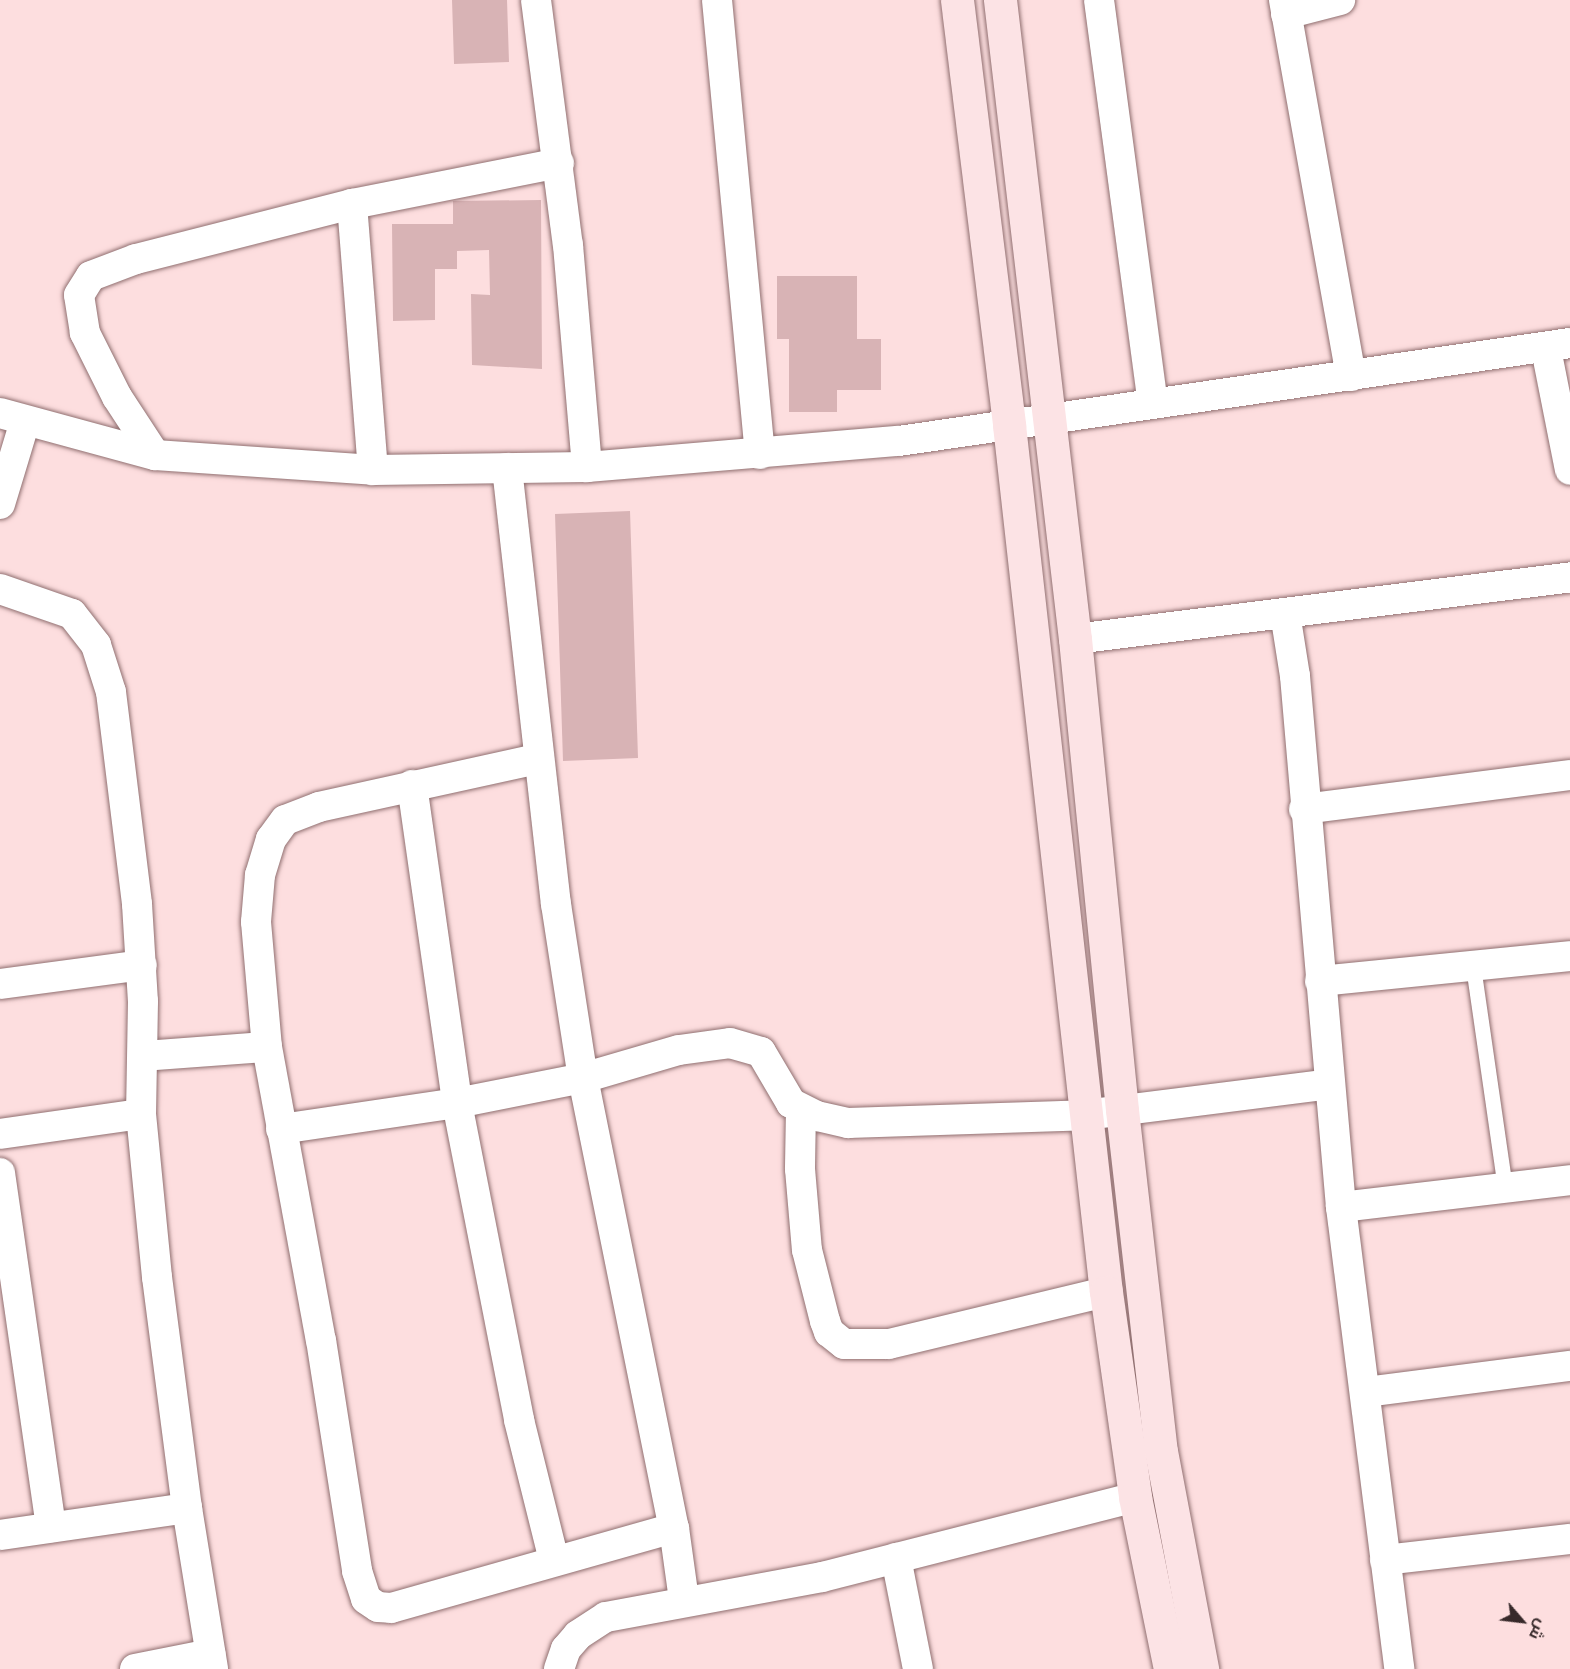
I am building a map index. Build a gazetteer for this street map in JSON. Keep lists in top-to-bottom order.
{
  "north": "bottom right"
}
